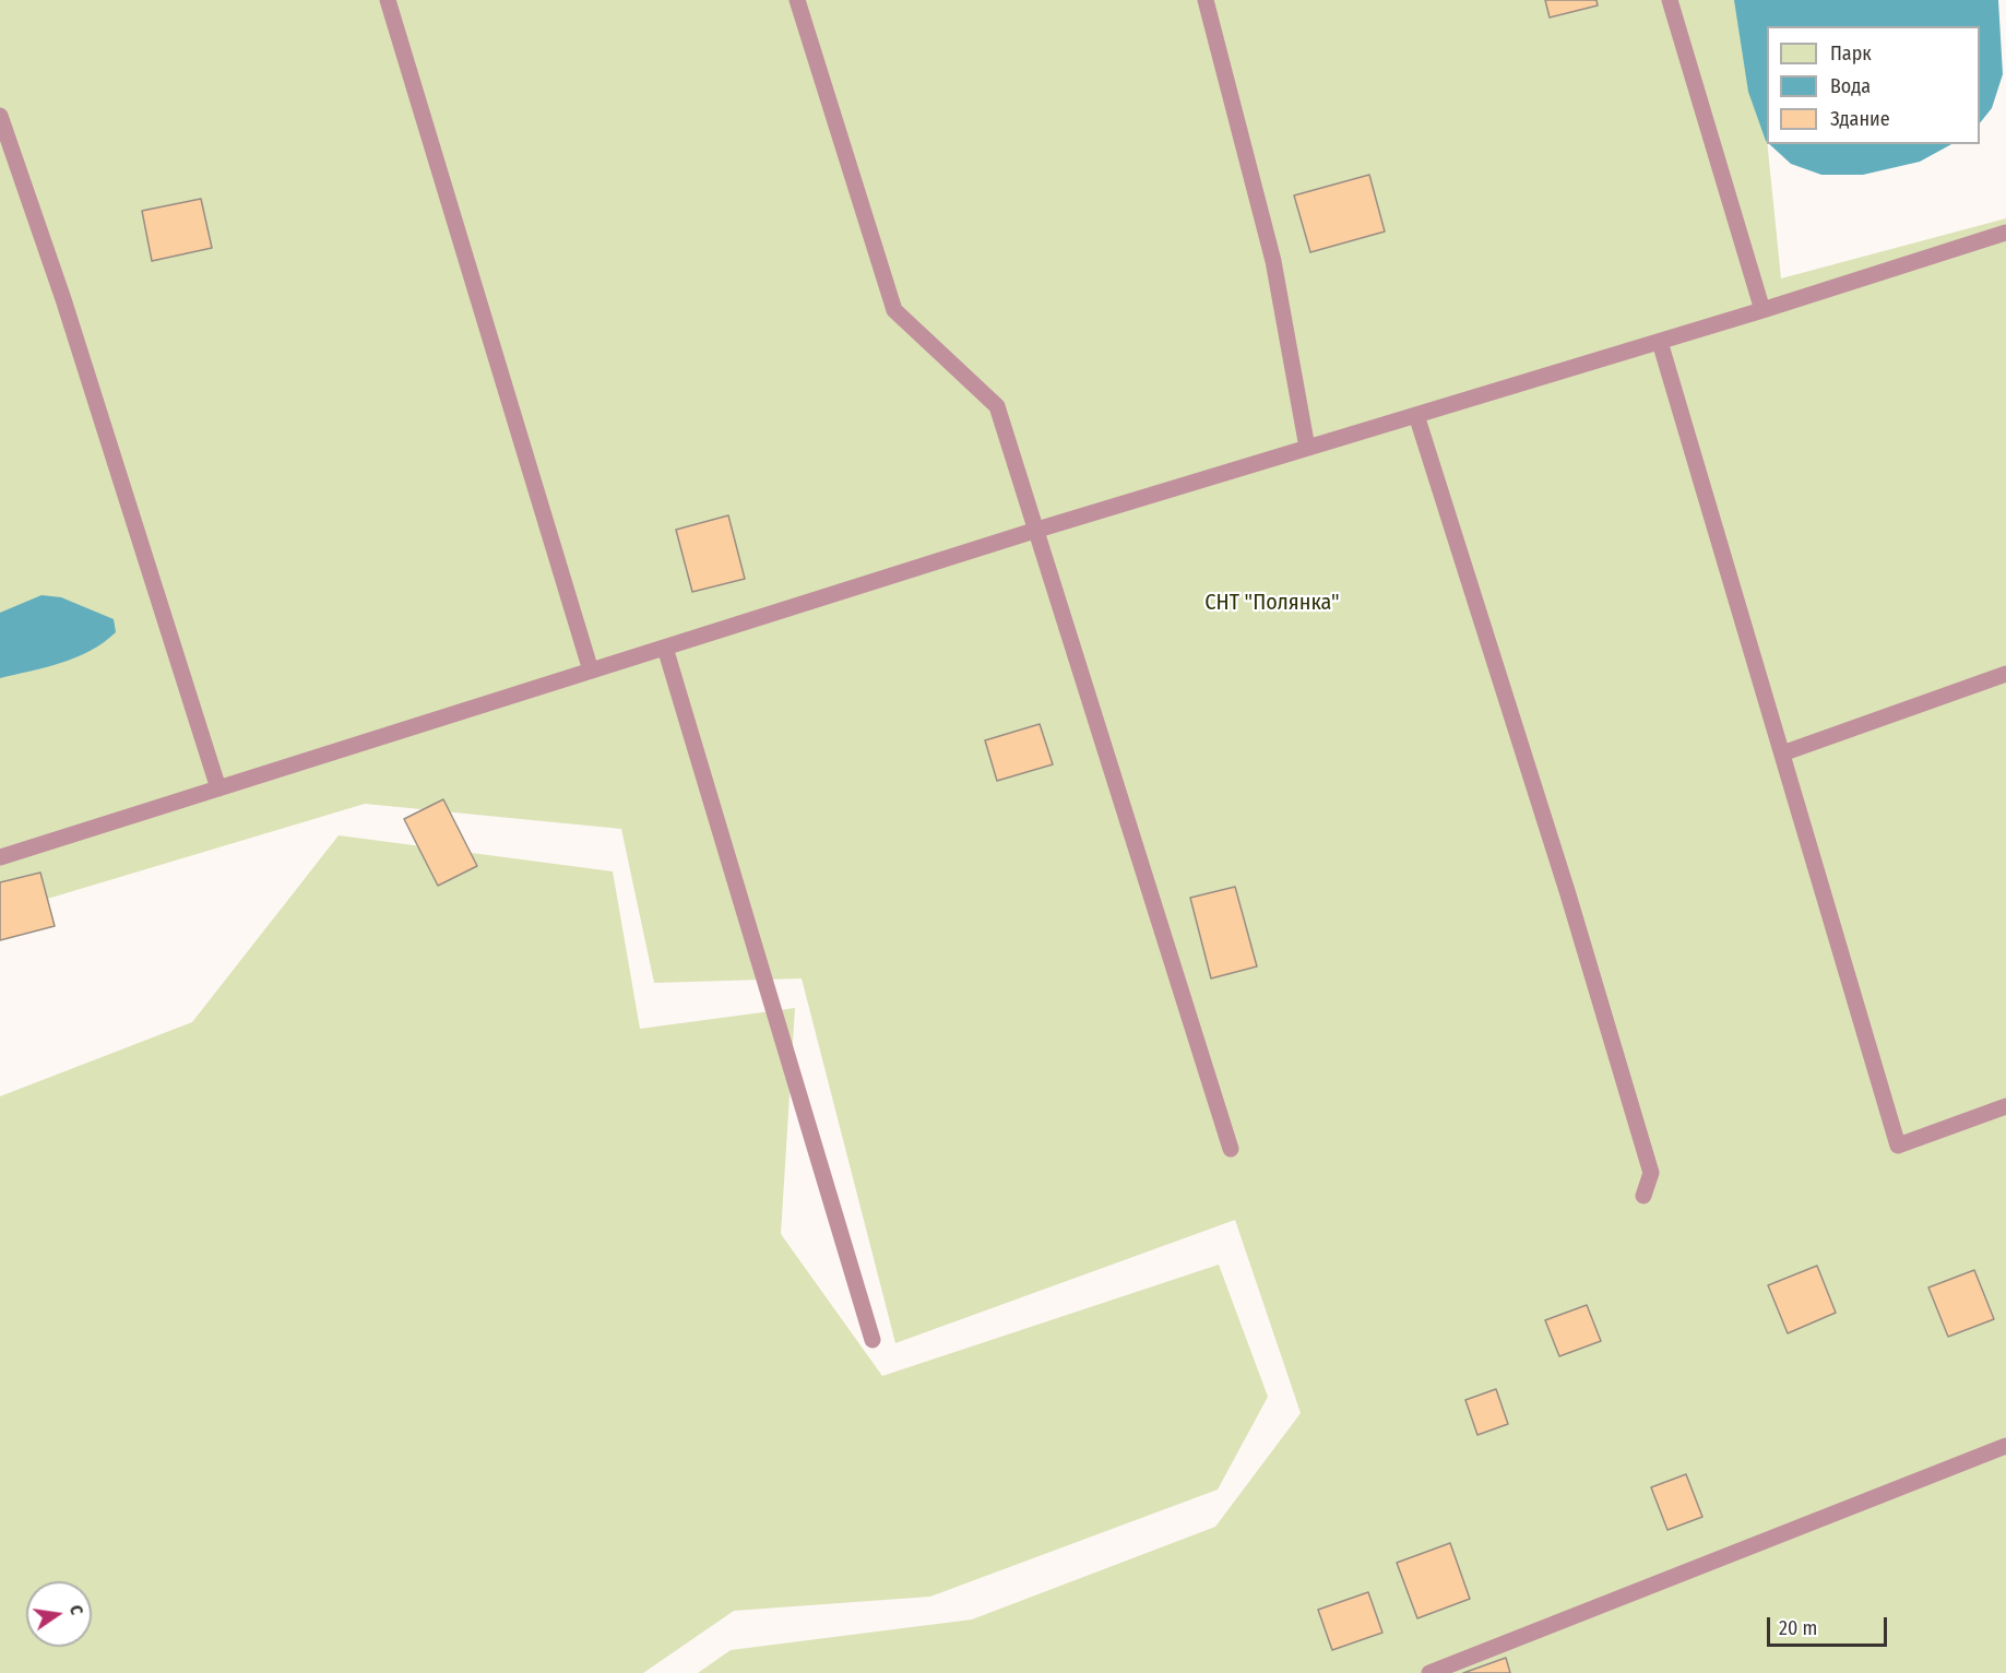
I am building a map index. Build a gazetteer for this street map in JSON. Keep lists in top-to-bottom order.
{
  "parks": ["СНТ \"Полянка\""],
  "legend": ["Парк", "Вода", "Здание"],
  "scale_bar": "20 m",
  "north": "right"
}
